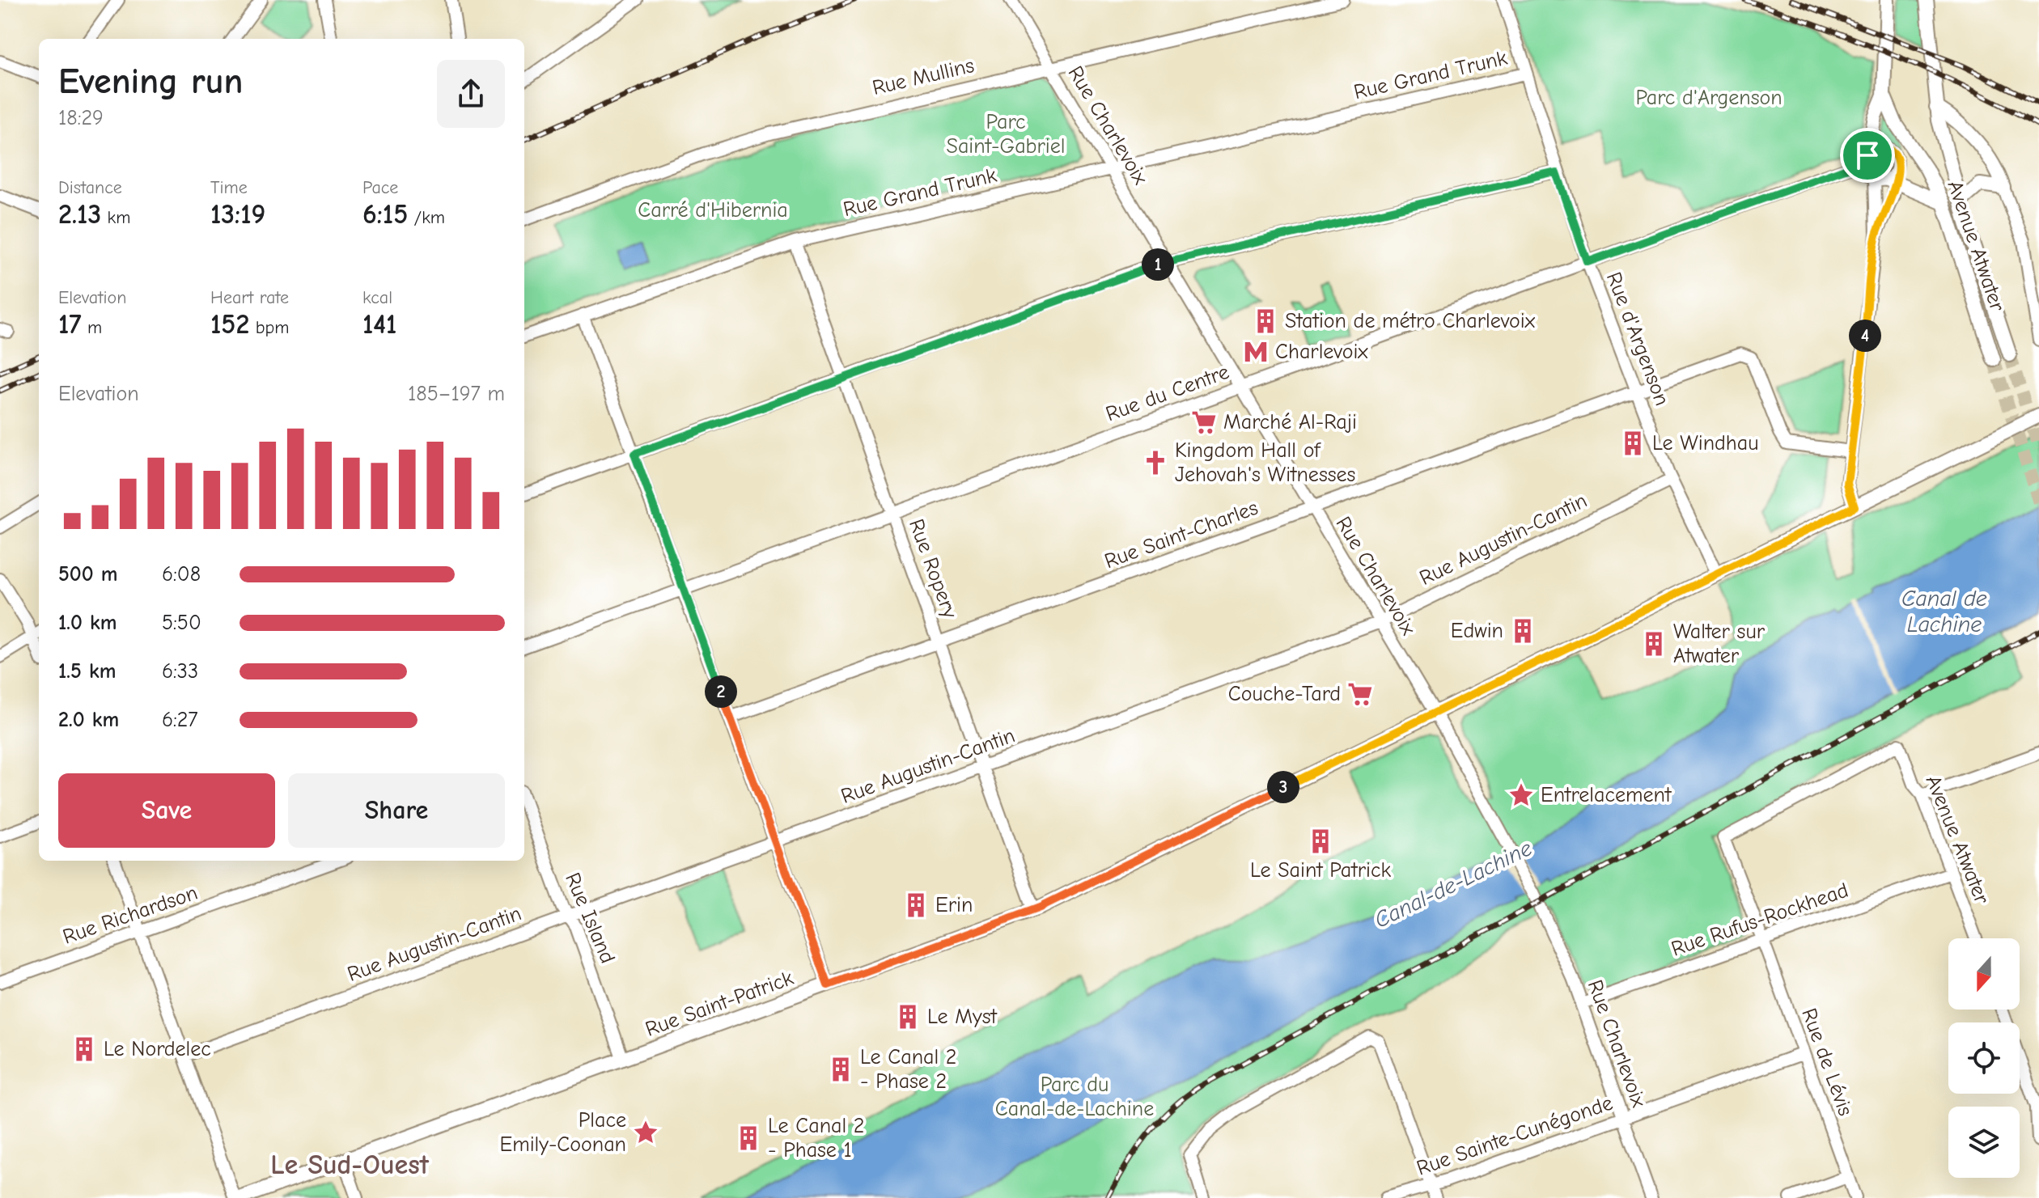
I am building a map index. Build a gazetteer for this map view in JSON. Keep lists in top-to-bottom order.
{
  "streets": {
    "main road": ["Avenue Atwater", "Rue Saint-Patrick"],
    "street": [
      "Rue Grand Trunk",
      "Rue Mullins",
      "Rue Charlevoix",
      "Rue d'Argenson",
      "Rue du Centre",
      "Rue Saint-Charles",
      "Rue Augustin-Cantin",
      "Rue Ropery",
      "Rue Richardson",
      "Rue Island",
      "Rue Rufus-Rockhead",
      "Rue de Lévis",
      "Rue Sainte-Cunégonde"
    ]
  },
  "crossings": [
    ["Rue Grand Trunk", "Rue Charlevoix"],
    ["Rue Grand Trunk", "Rue d'Argenson"],
    ["Rue Grand Trunk", "Rue Ropery"],
    ["Rue Mullins", "Rue Charlevoix"],
    ["Rue Charlevoix", "Rue du Centre"],
    ["Rue Charlevoix", "Rue Saint-Charles"],
    ["Rue Charlevoix", "Rue Augustin-Cantin"],
    ["Rue Charlevoix", "Rue Rufus-Rockhead"],
    ["Rue Charlevoix", "Rue Saint-Patrick"],
    ["Rue Charlevoix", "Rue Sainte-Cunégonde"],
    ["Avenue Atwater", "Rue Rufus-Rockhead"],
    ["Avenue Atwater", "Rue de Lévis"],
    ["Rue d'Argenson", "Rue du Centre"],
    ["Rue d'Argenson", "Rue Saint-Charles"],
    ["Rue d'Argenson", "Rue Augustin-Cantin"],
    ["Rue d'Argenson", "Rue Saint-Patrick"],
    ["Rue du Centre", "Rue Ropery"],
    ["Rue Saint-Charles", "Rue Ropery"],
    ["Rue Augustin-Cantin", "Rue Ropery"],
    ["Rue Augustin-Cantin", "Rue Island"],
    ["Rue Ropery", "Rue Saint-Patrick"],
    ["Rue Island", "Rue Saint-Patrick"],
    ["Rue Rufus-Rockhead", "Rue de Lévis"],
    ["Rue de Lévis", "Rue Sainte-Cunégonde"]
  ],
  "districts": ["Le Sud-Ouest"],
  "water": ["Canal de Lachine", "Canal-de-Lachine"],
  "parks": [
    "Parc d'Argenson",
    "Parc Saint-Gabriel",
    "Carré d'Hibernia",
    "Parc du Canal-de-Lachine"
  ],
  "places": {
    "building": [
      "Station de métro Charlevoix",
      "Le Windhau",
      "Edwin",
      "Walter sur Atwater",
      "Le Saint Patrick",
      "Erin",
      "Le Myst",
      "Le Nordelec",
      "Le Canal 2 - Phase 2",
      "Le Canal 2 - Phase 1"
    ],
    "metro station": ["Charlevoix"],
    "supermarket": ["Marché Al-Raji", "Couche-Tard"],
    "church": ["Kingdom Hall of Jehovah's Witnesses"],
    "place": ["Entrelacement", "Place Emily-Coonan"]
  },
  "north": "bottom",
  "page": {
    "heading": ["Evening run", "18:29"],
    "stats": [
      ["Distance", "2.13 km"],
      ["Time", "13:19"],
      ["Pace", "6:15 /km"],
      ["Elevation", "17 m"],
      ["Heart rate", "152 bpm"],
      ["kcal", "141"]
    ],
    "pins": [
      "1",
      "4",
      "2",
      "3"
    ],
    "chart": ["Elevation", "185–197 m"],
    "list": [
      {
        "name": "500 m",
        "note": "6:08"
      },
      {
        "name": "1.0 km",
        "note": "5:50"
      },
      {
        "name": "1.5 km",
        "note": "6:33"
      },
      {
        "name": "2.0 km",
        "note": "6:27"
      }
    ],
    "buttons": ["Save", "Share"]
  }
}
